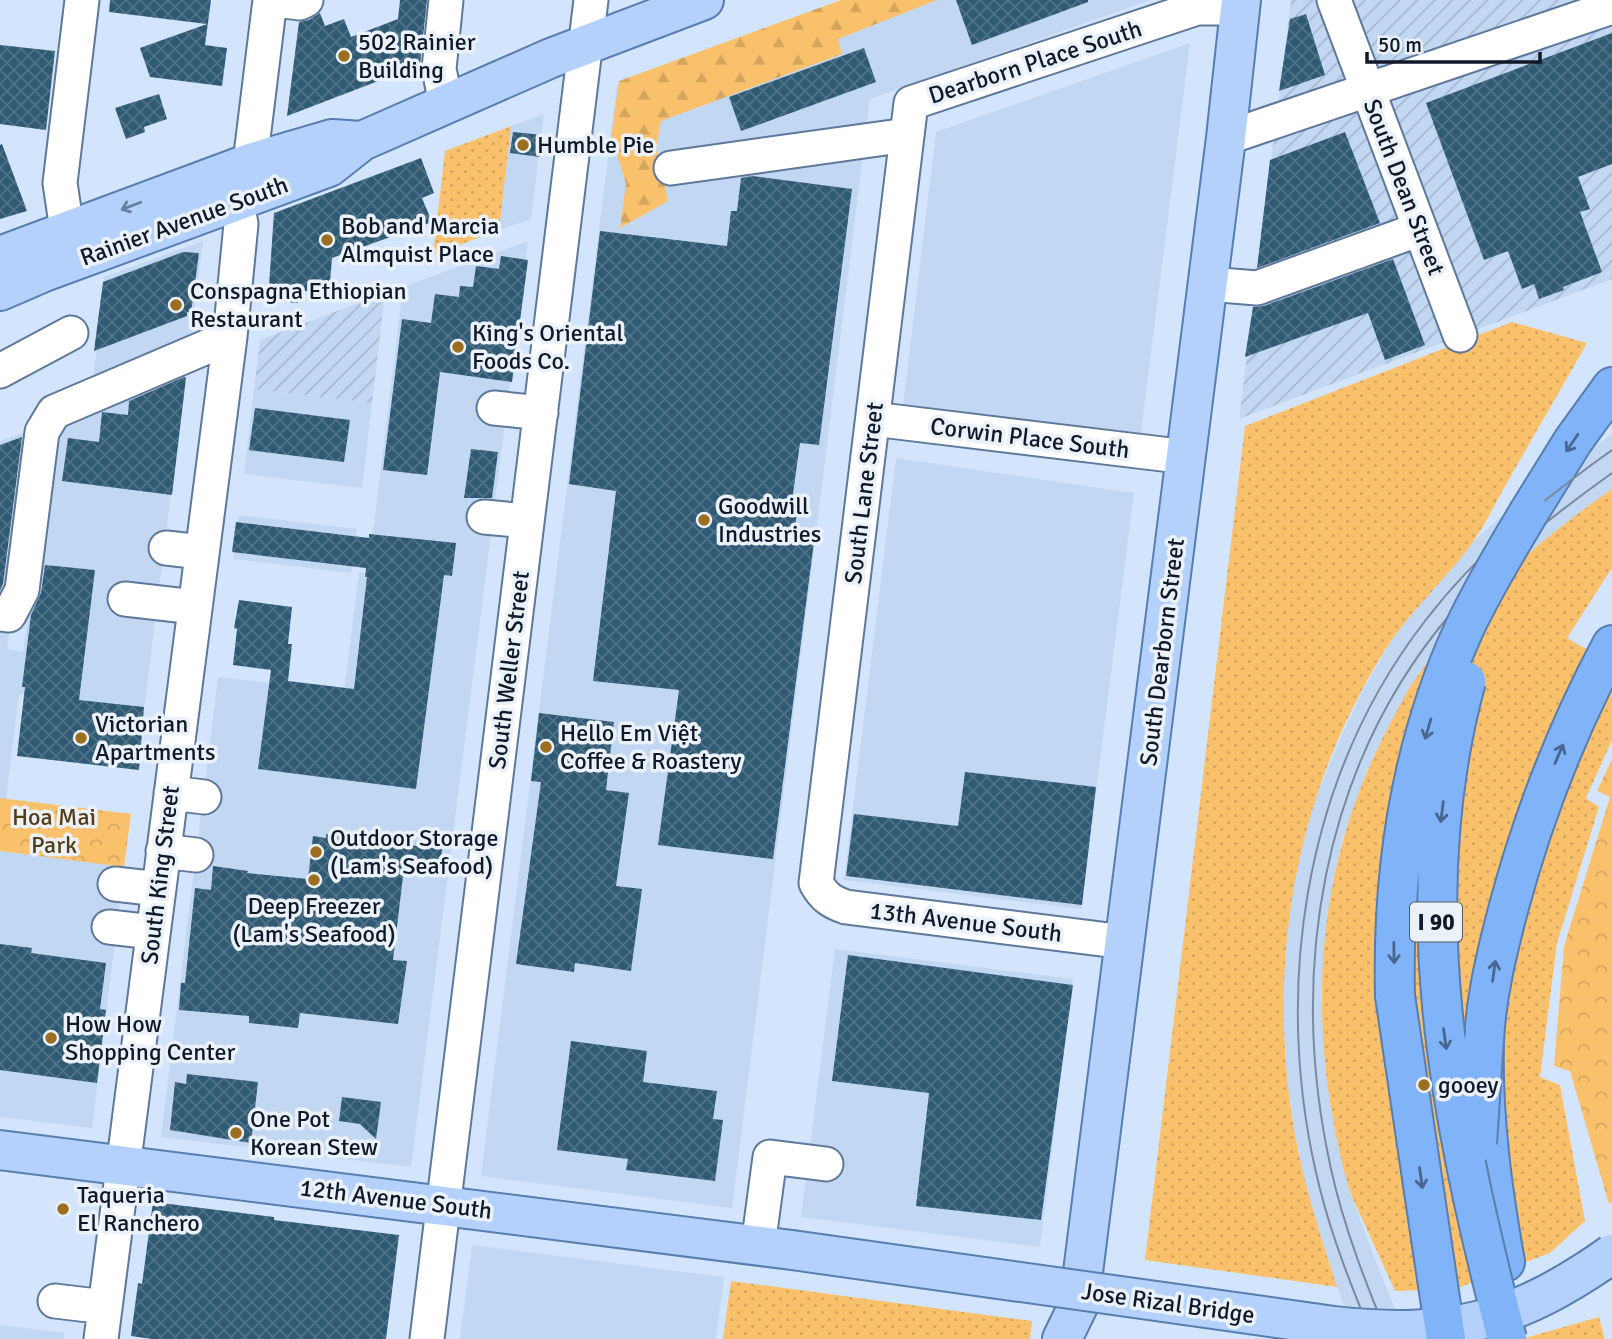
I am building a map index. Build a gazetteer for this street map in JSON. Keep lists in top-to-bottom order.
{
  "streets": {
    "highway": ["I 90"],
    "main road": [
      "Rainier Avenue South",
      "South Dearborn Street",
      "12th Avenue South",
      "Jose Rizal Bridge"
    ],
    "street": [
      "Dearborn Place South",
      "South Dean Street",
      "Corwin Place South",
      "South Lane Street",
      "South Weller Street",
      "South King Street",
      "13th Avenue South"
    ]
  },
  "crossings": [
    ["Dearborn Place South", "South Lane Street"],
    ["Dearborn Place South", "South Dearborn Street"],
    ["Rainier Avenue South", "South Weller Street"],
    ["Rainier Avenue South", "South King Street"],
    ["Corwin Place South", "South Lane Street"],
    ["Corwin Place South", "South Dearborn Street"],
    ["South Lane Street", "13th Avenue South"],
    ["South Dearborn Street", "13th Avenue South"],
    ["South Weller Street", "12th Avenue South"],
    ["South King Street", "12th Avenue South"],
    ["12th Avenue South", "Jose Rizal Bridge"]
  ],
  "parks": ["Hoa Mai Park"],
  "places": [
    "502 Rainier Building",
    "Humble Pie",
    "Bob and Marcia Almquist Place",
    "Conspagna Ethiopian Restaurant",
    "King's Oriental Foods Co.",
    "Goodwill Industries",
    "Victorian Apartments",
    "Hello Em Việt Coffee & Roastery",
    "Outdoor Storage (Lam's Seafood)",
    "Deep Freezer (Lam's Seafood)",
    "How How Shopping Center",
    "gooey",
    "One Pot Korean Stew",
    "Taqueria El Ranchero"
  ],
  "scale_bar": "50 m"
}
